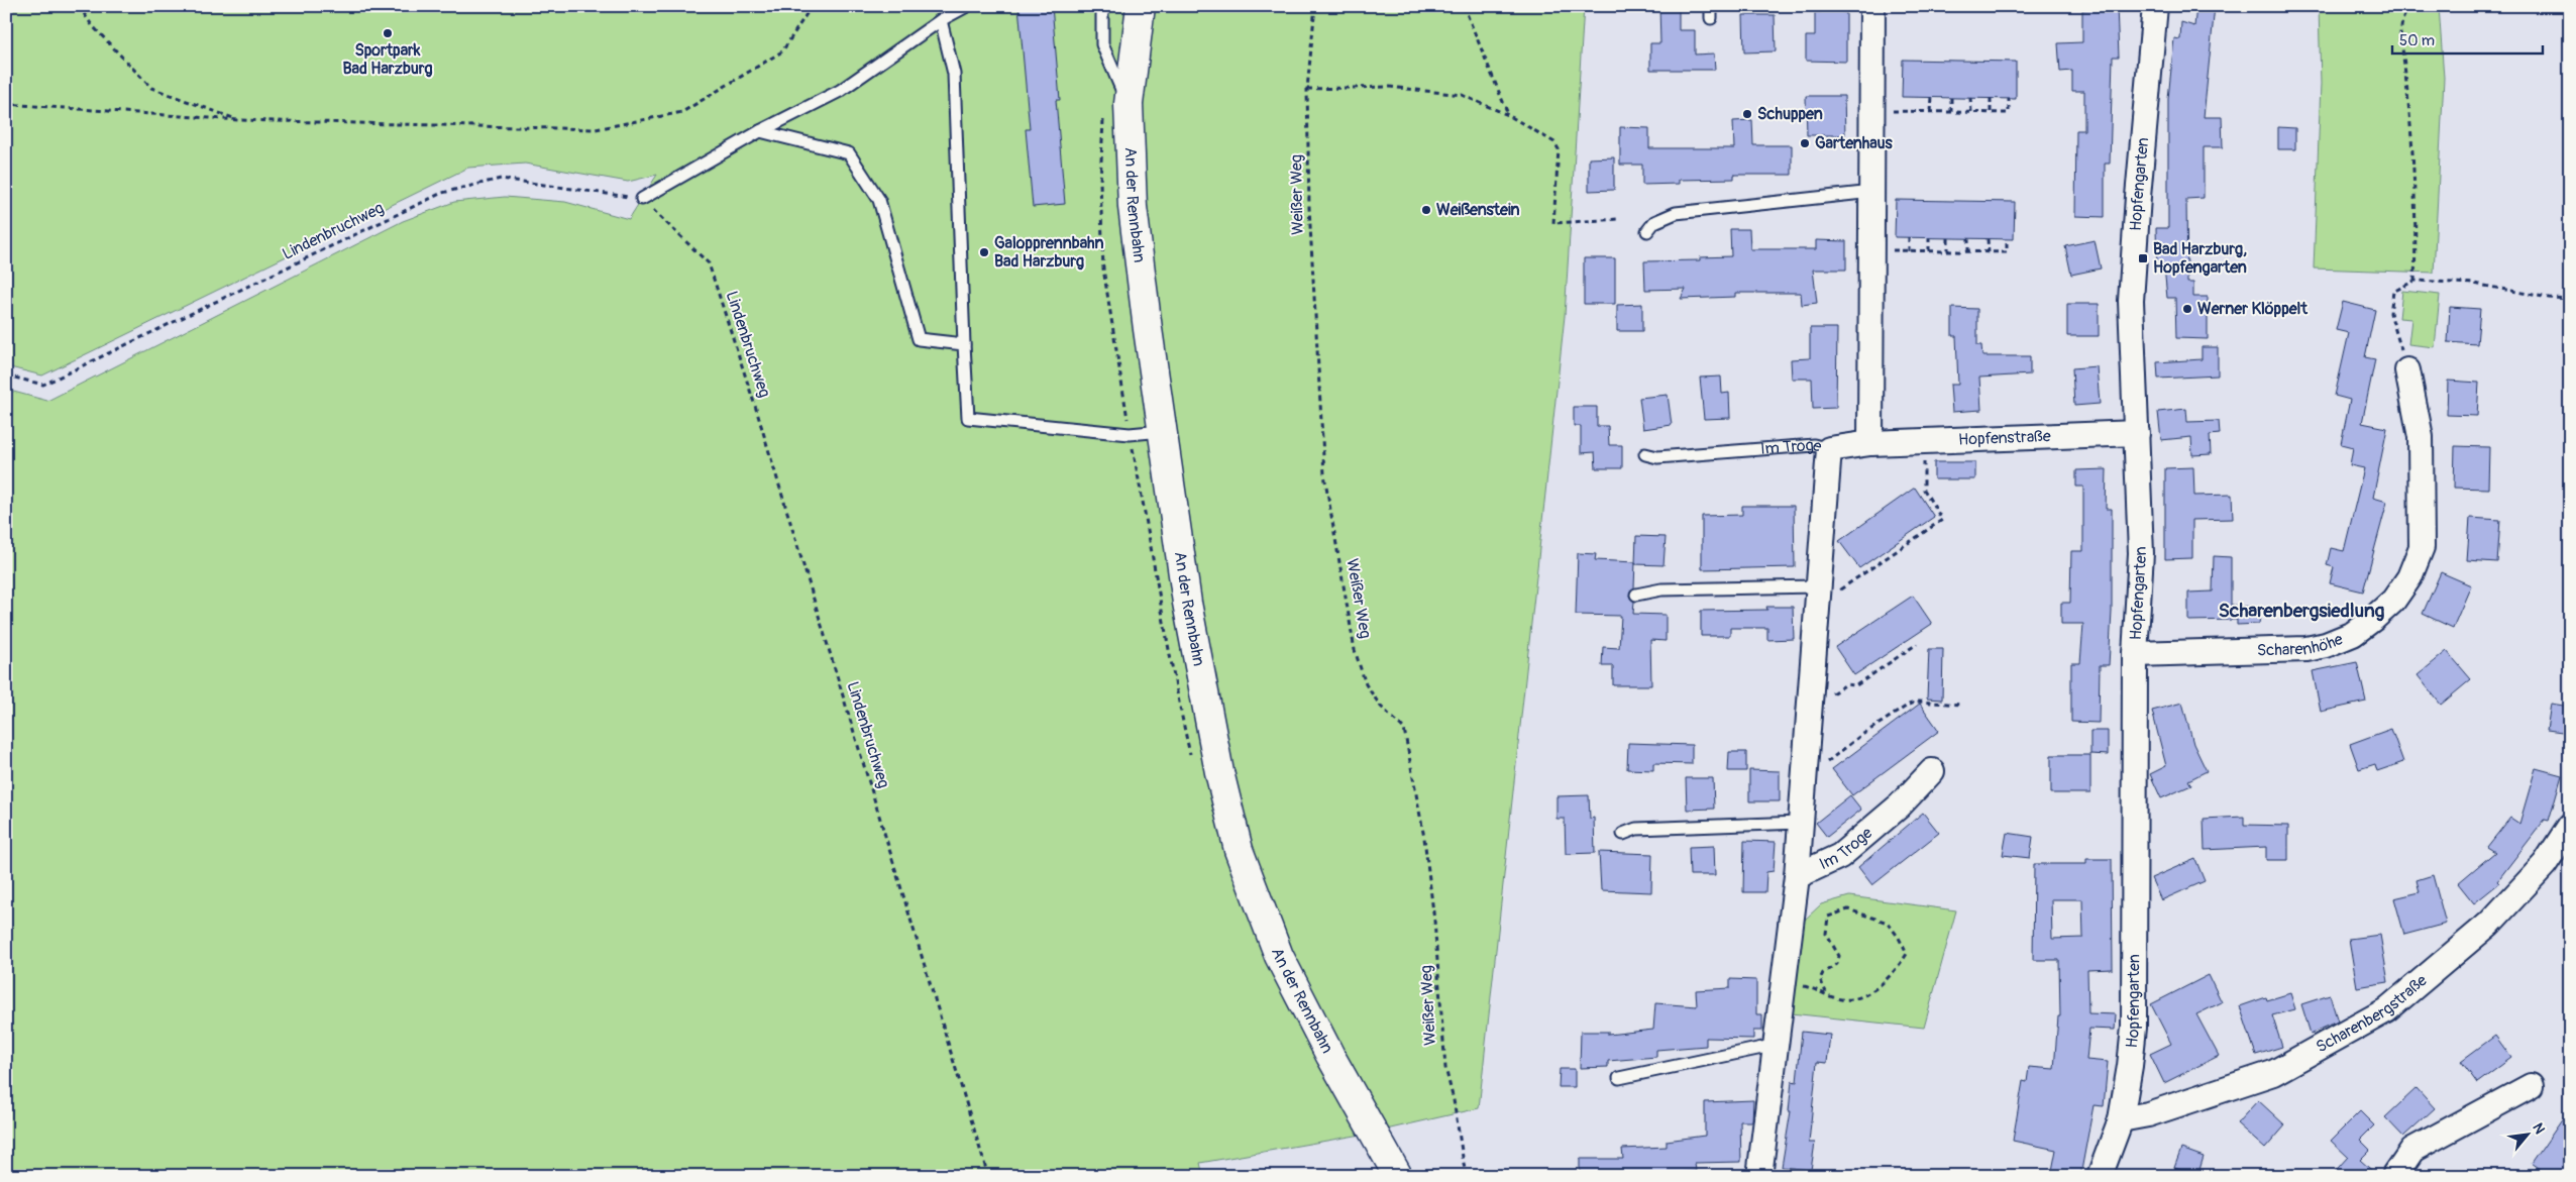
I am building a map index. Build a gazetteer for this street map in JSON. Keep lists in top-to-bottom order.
{
  "streets": {
    "main road": ["An der Rennbahn"],
    "street": [
      "Hopfengarten",
      "Hopfenstraße",
      "Im Troge",
      "Scharenhöhe",
      "Scharenbergstraße"
    ],
    "path": ["Weißer Weg", "Lindenbruchweg"]
  },
  "crossings": [
    ["Hopfengarten", "Hopfenstraße"],
    ["Hopfengarten", "Scharenhöhe"],
    ["Hopfengarten", "Scharenbergstraße"],
    ["Hopfenstraße", "Im Troge"]
  ],
  "districts": ["Scharenbergsiedlung"],
  "places": {
    "other": [
      "Sportpark Bad Harzburg",
      "Schuppen",
      "Gartenhaus",
      "Weißenstein",
      "Galopprennbahn Bad Harzburg",
      "Werner Klöppelt"
    ],
    "transit": ["Bad Harzburg, Hopfengarten"]
  },
  "scale_bar": "50 m",
  "north": "top right"
}
